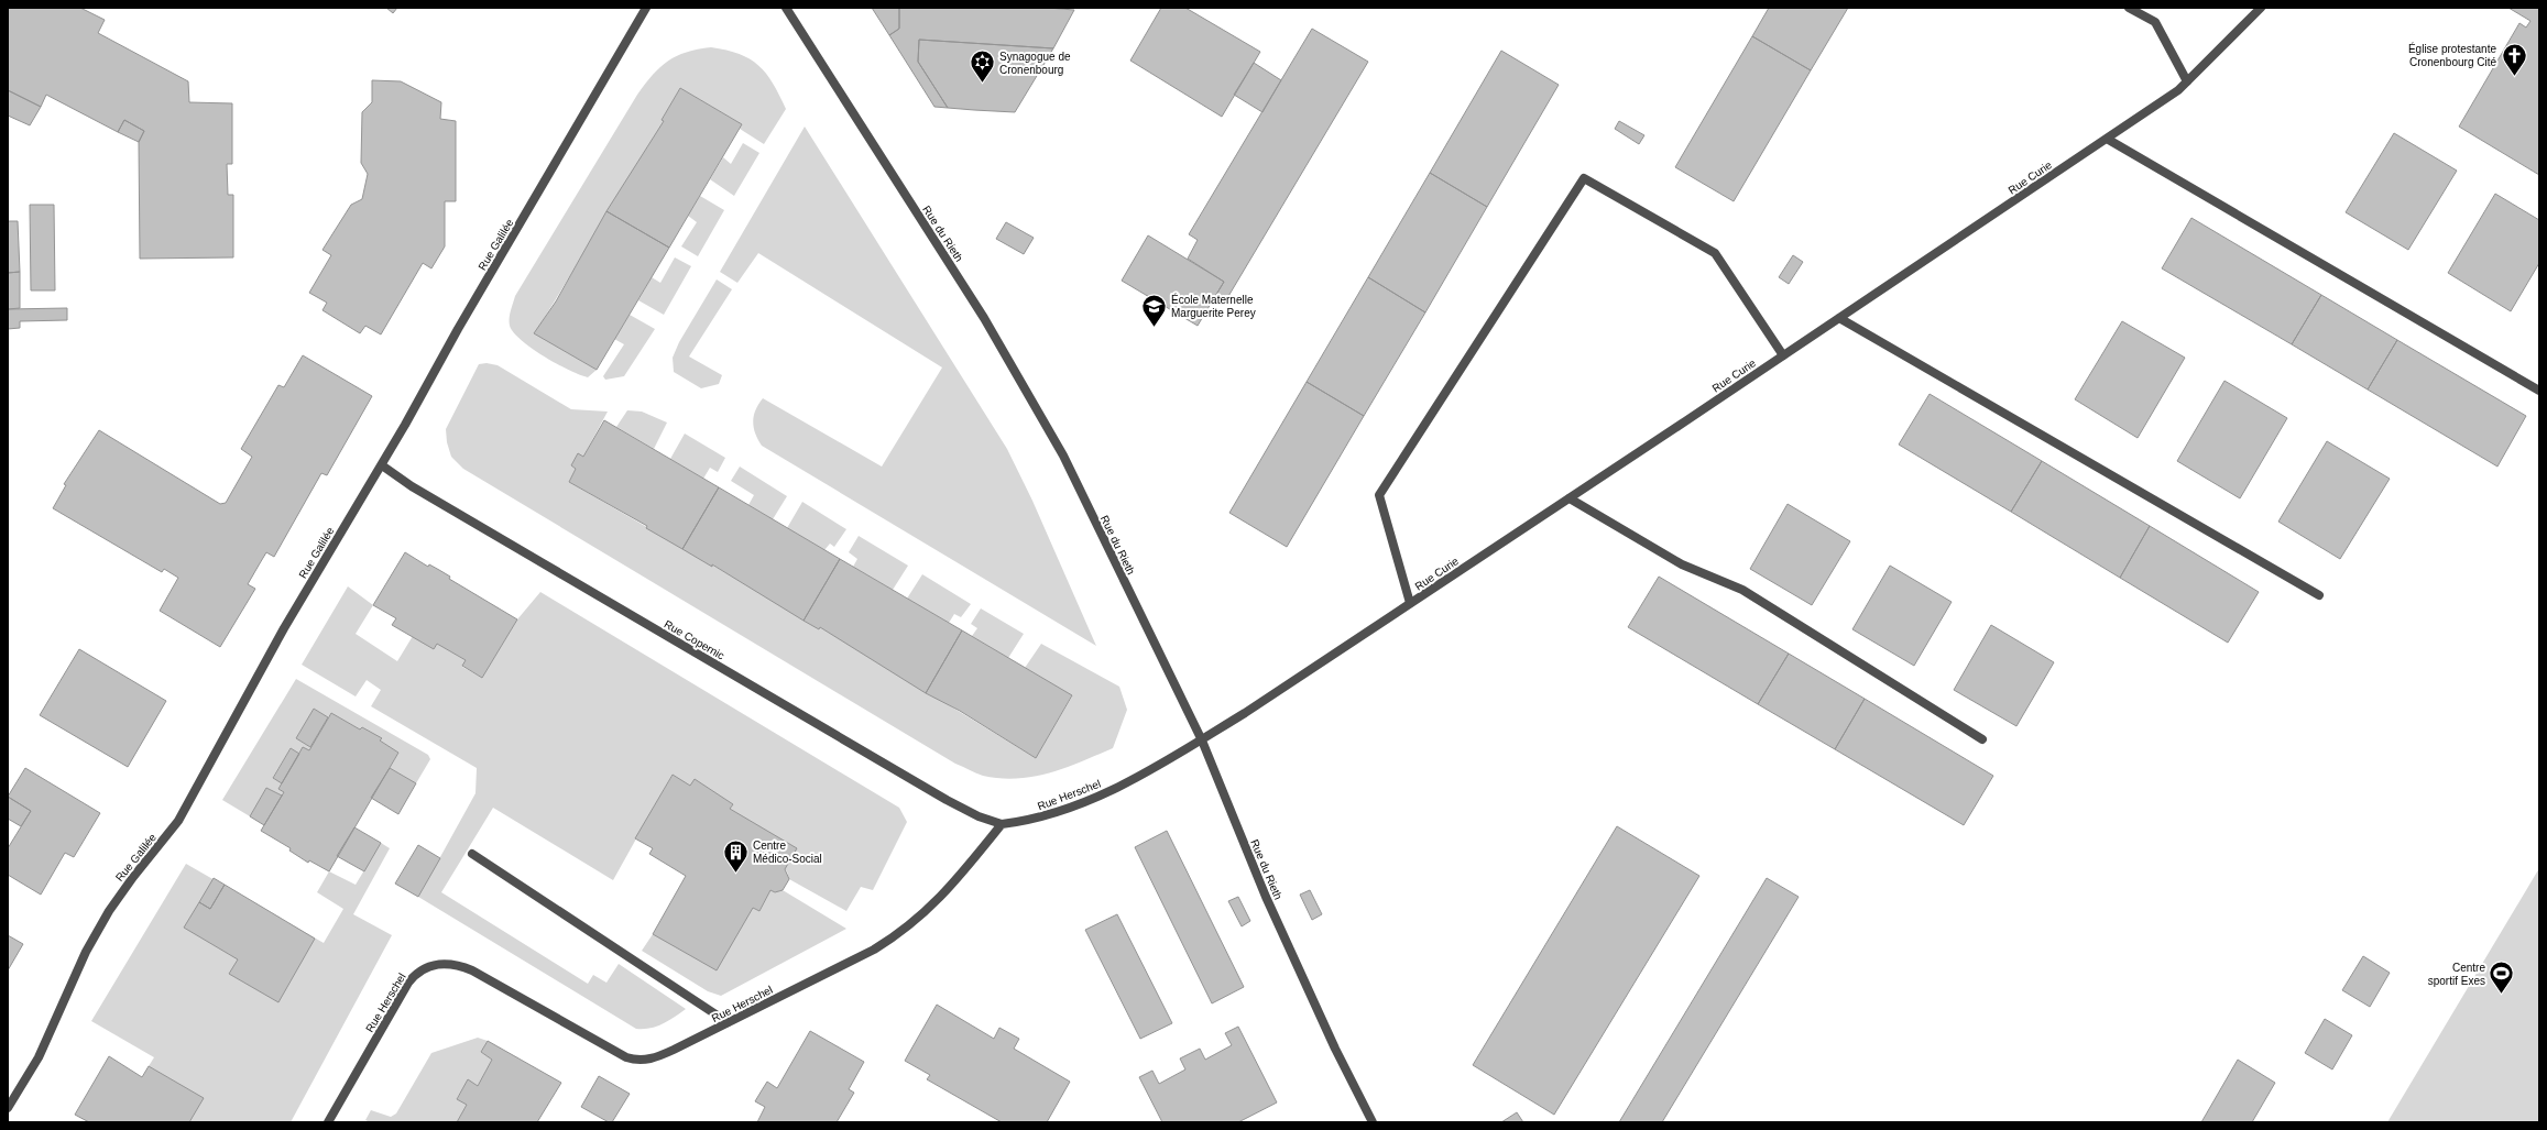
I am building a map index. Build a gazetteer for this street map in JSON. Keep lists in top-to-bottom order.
{
  "streets": {
    "street": [
      "Rue Curie",
      "Rue du Rieth",
      "Rue Galilée",
      "Rue Copernic",
      "Rue Herschel"
    ]
  },
  "crossings": [
    ["Rue Curie", "Rue du Rieth"],
    ["Rue Curie", "Rue Herschel"],
    ["Rue du Rieth", "Rue Herschel"],
    ["Rue Galilée", "Rue Copernic"],
    ["Rue Copernic", "Rue Herschel"]
  ],
  "places": {
    "church": ["Église protestante Cronenbourg Cité"],
    "synagogue": ["Synagogue de Cronenbourg"],
    "school or university": ["École Maternelle Marguerite Perey"],
    "building": ["Centre Médico-Social"],
    "sports": ["Centre sportif Exes"]
  }
}
